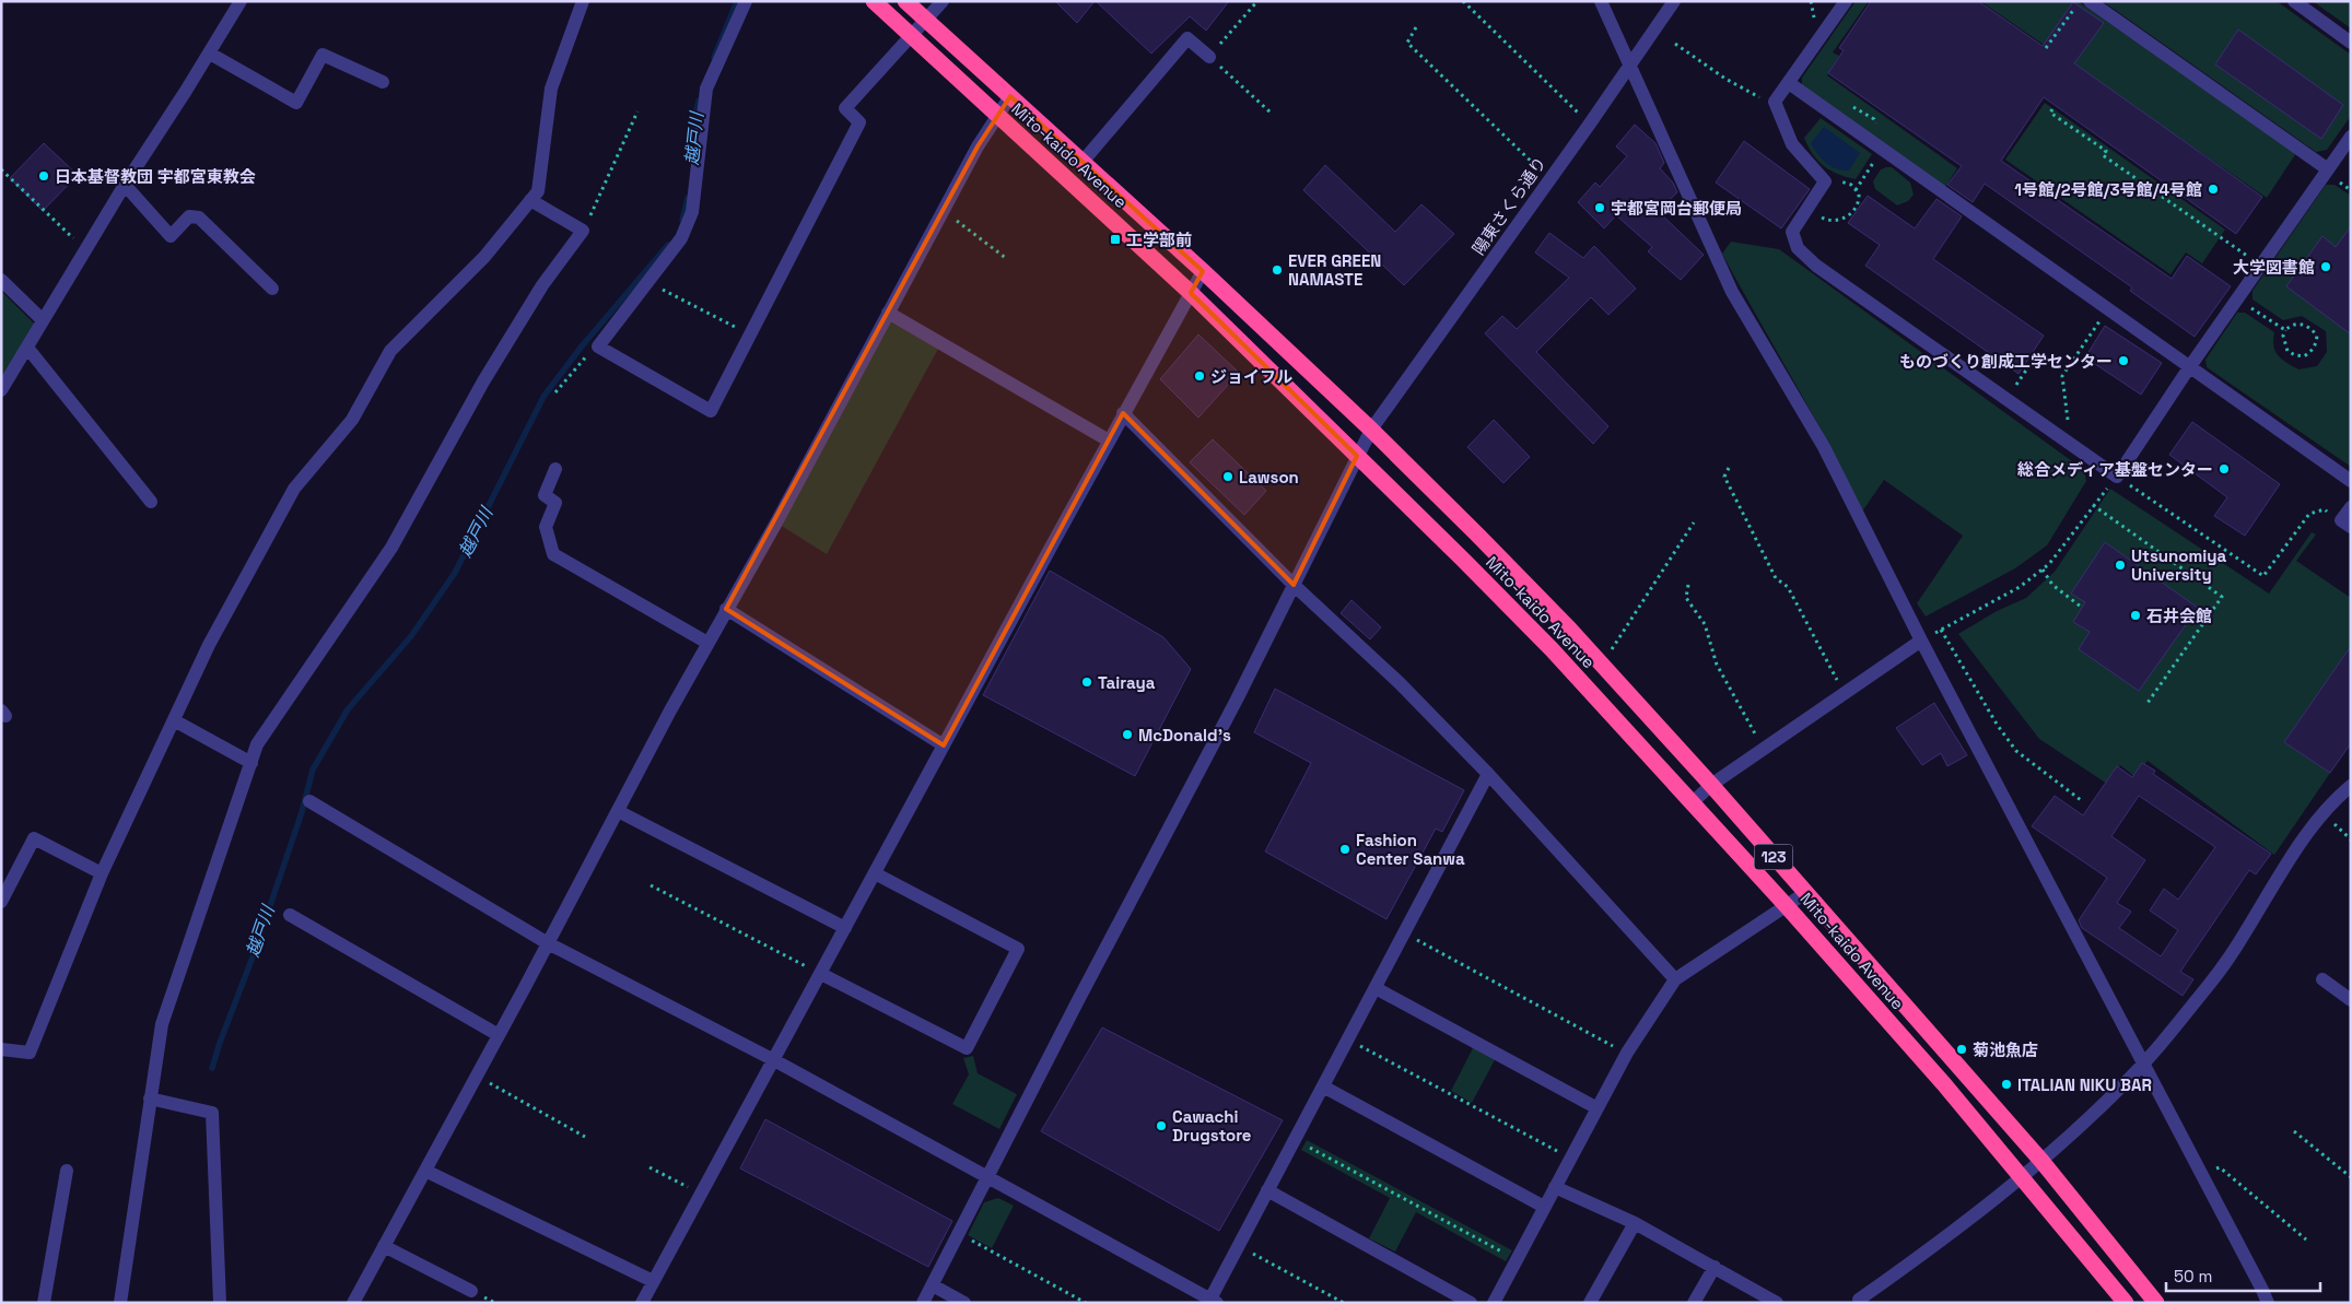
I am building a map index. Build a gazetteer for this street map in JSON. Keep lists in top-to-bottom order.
{
  "streets": {
    "highway": ["Mito-kaido Avenue", "123"],
    "street": ["陽東さくら通り"]
  },
  "crossings": [
    ["Mito-kaido Avenue", "陽東さくら通り"]
  ],
  "water": ["越戸川"],
  "places": {
    "other": [
      "日本基督教団 宇都宮東教会",
      "1号館/2号館/3号館/4号館",
      "宇都宮岡台郵便局",
      "大学図書館",
      "EVER GREEN NAMASTE",
      "ものづくり創成工学センター",
      "ジョイフル",
      "総合メディア基盤センター",
      "Lawson",
      "Utsunomiya University",
      "石井会館",
      "Tairaya",
      "McDonald's",
      "Fashion Center Sanwa",
      "菊池魚店",
      "ITALIAN NIKU BAR",
      "Cawachi Drugstore"
    ],
    "transit": ["工学部前"]
  },
  "scale_bar": "50 m"
}
